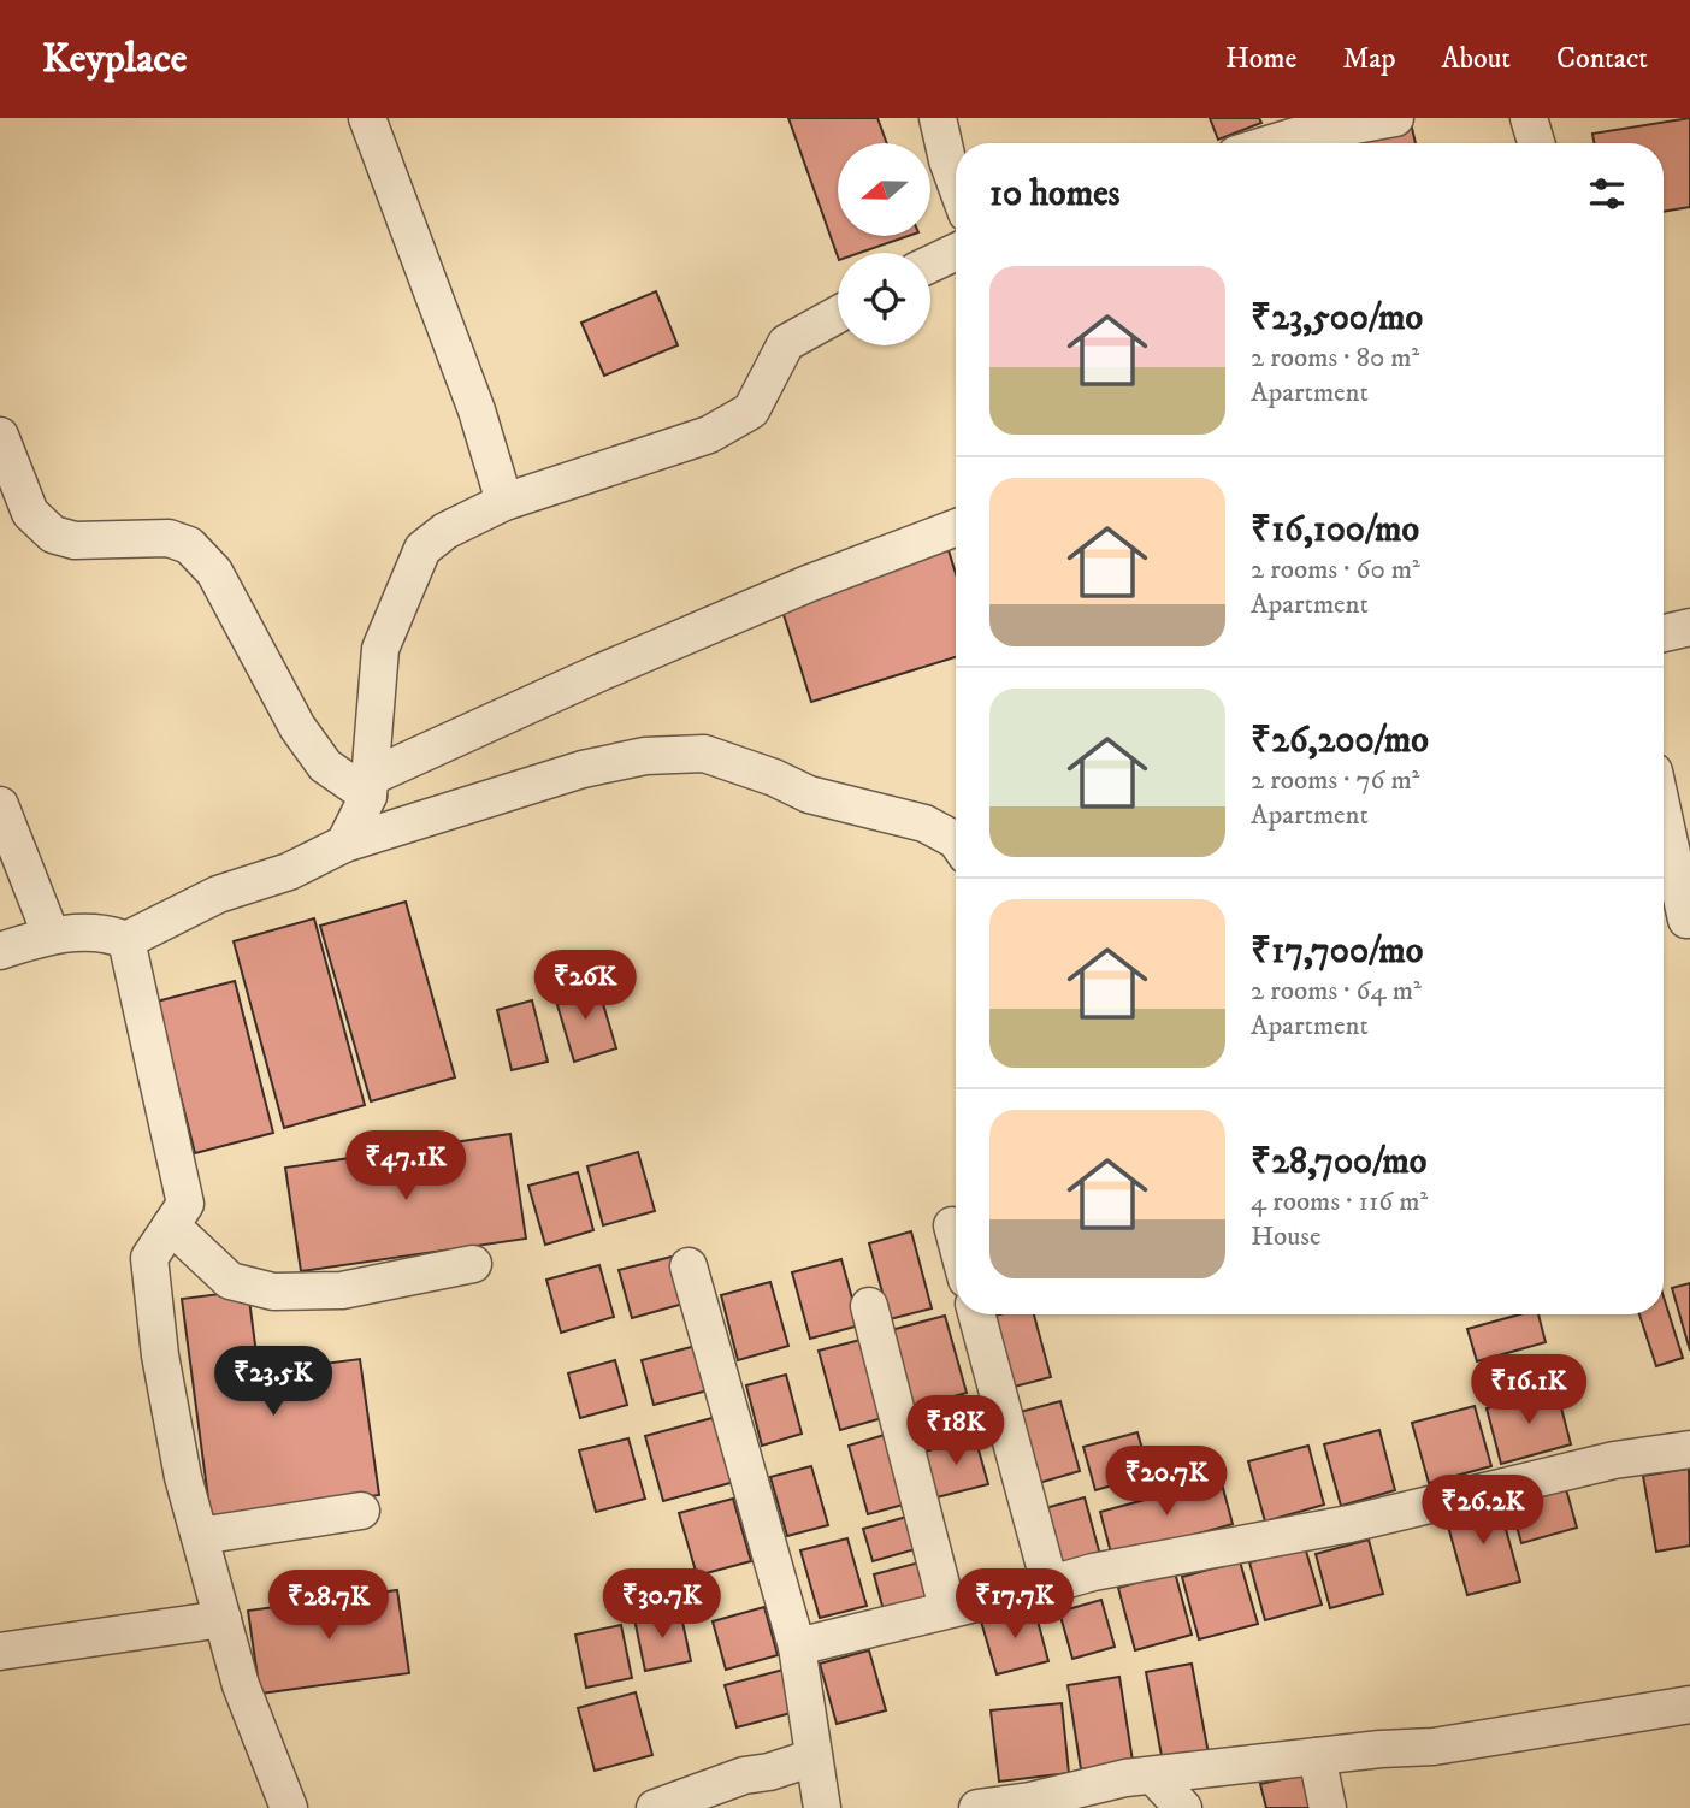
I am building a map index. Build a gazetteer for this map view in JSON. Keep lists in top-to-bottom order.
{
  "north": "left",
  "page": {
    "header": "Keyplace",
    "nav": [
      "Home",
      "Map",
      "About",
      "Contact"
    ],
    "heading": "10 homes",
    "list": [
      {
        "name": "₹23,500/mo",
        "note": "2 rooms · 80 m² · Apartment"
      },
      {
        "name": "₹16,100/mo",
        "note": "2 rooms · 60 m² · Apartment"
      },
      {
        "name": "₹26,200/mo",
        "note": "2 rooms · 76 m² · Apartment"
      },
      {
        "name": "₹17,700/mo",
        "note": "2 rooms · 64 m² · Apartment"
      },
      {
        "name": "₹28,700/mo",
        "note": "4 rooms · 116 m² · House"
      }
    ],
    "price": [
      "₹26K",
      "₹47.1K",
      "₹23.5K",
      "₹16.1K",
      "₹18K",
      "₹20.7K",
      "₹26.2K",
      "₹30.7K",
      "₹17.7K",
      "₹28.7K"
    ]
  }
}
